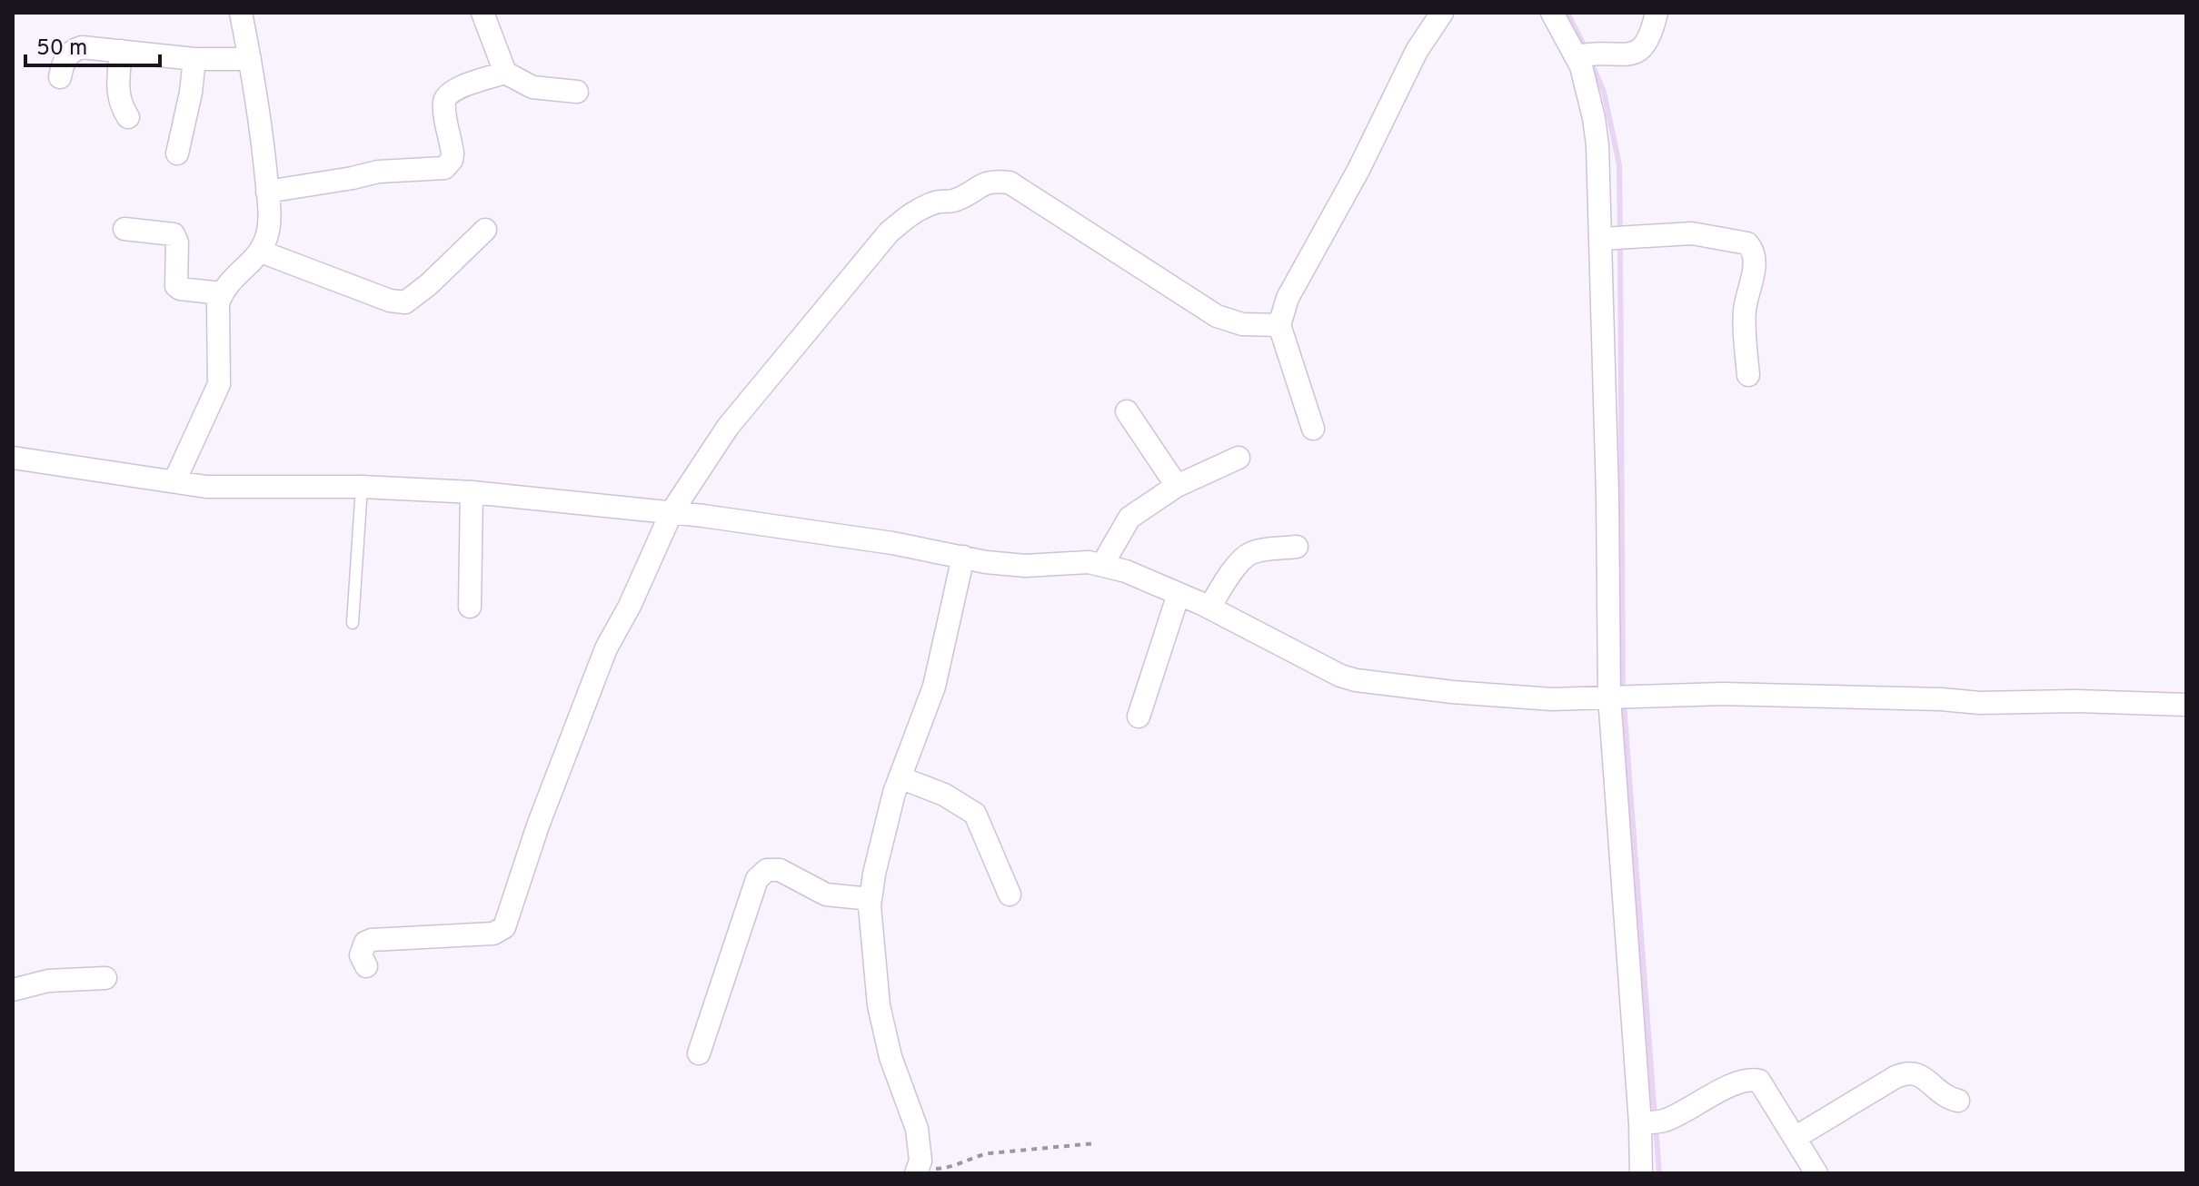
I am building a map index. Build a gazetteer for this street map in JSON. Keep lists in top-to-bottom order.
{
  "scale_bar": "50 m"
}
